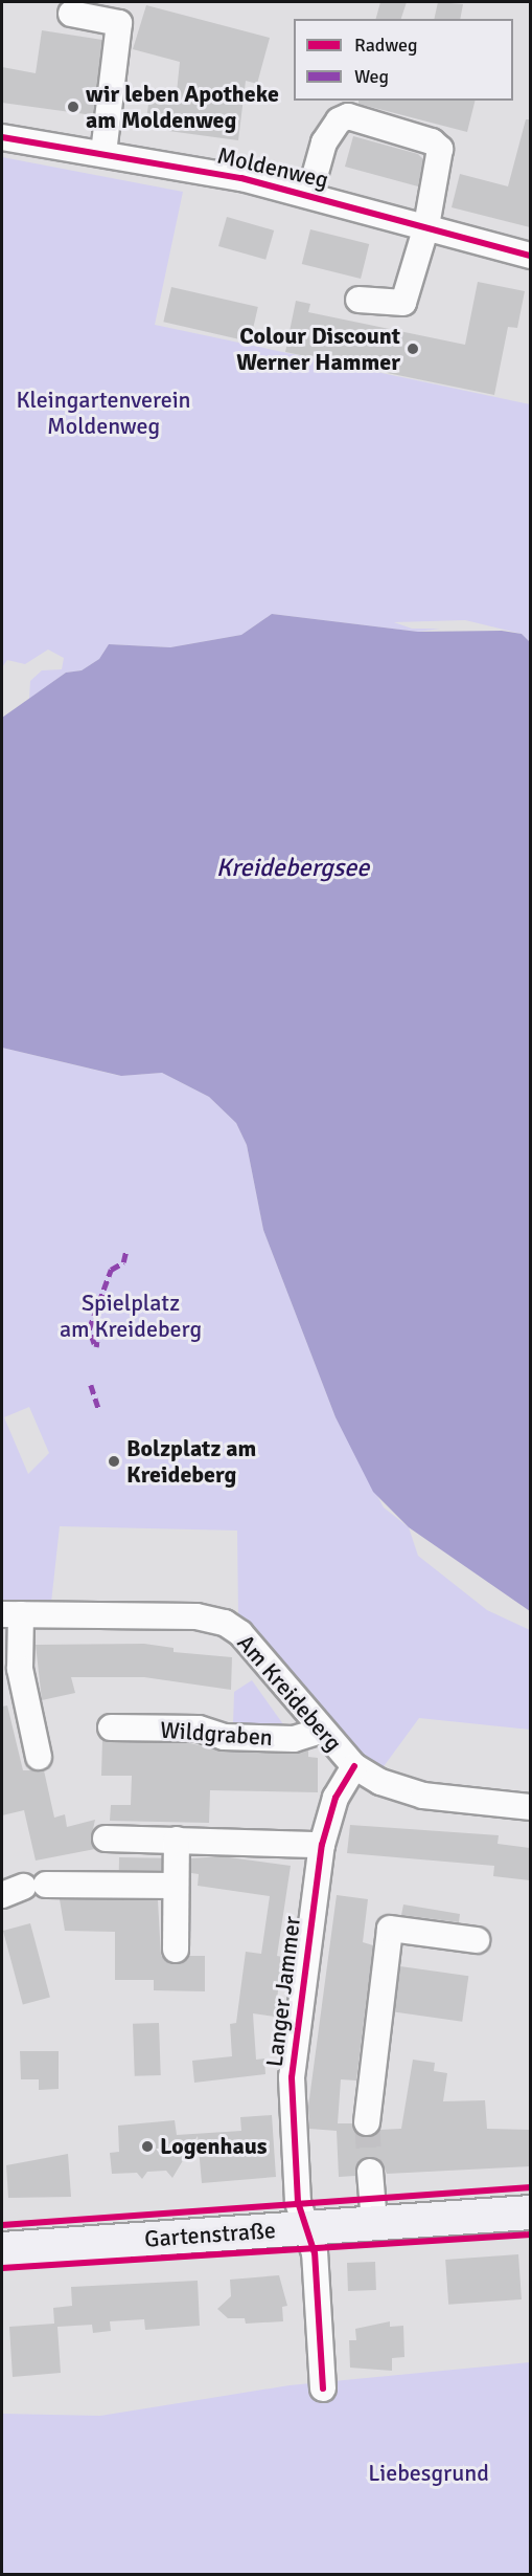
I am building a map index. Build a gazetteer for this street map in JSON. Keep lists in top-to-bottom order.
{
  "streets": {
    "main road": ["Gartenstraße"],
    "street": [
      "Moldenweg",
      "Am Kreideberg",
      "Wildgraben",
      "Langer Jammer"
    ]
  },
  "crossings": [
    ["Am Kreideberg", "Wildgraben"],
    ["Am Kreideberg", "Langer Jammer"],
    ["Langer Jammer", "Gartenstraße"]
  ],
  "water": ["Kreidebergsee"],
  "parks": ["Kleingartenverein Moldenweg", "Spielplatz am Kreideberg", "Liebesgrund"],
  "places": [
    "wir leben Apotheke am Moldenweg",
    "Colour Discount Werner Hammer",
    "Bolzplatz am Kreideberg",
    "Logenhaus"
  ],
  "legend": ["Radweg", "Weg"]
}
